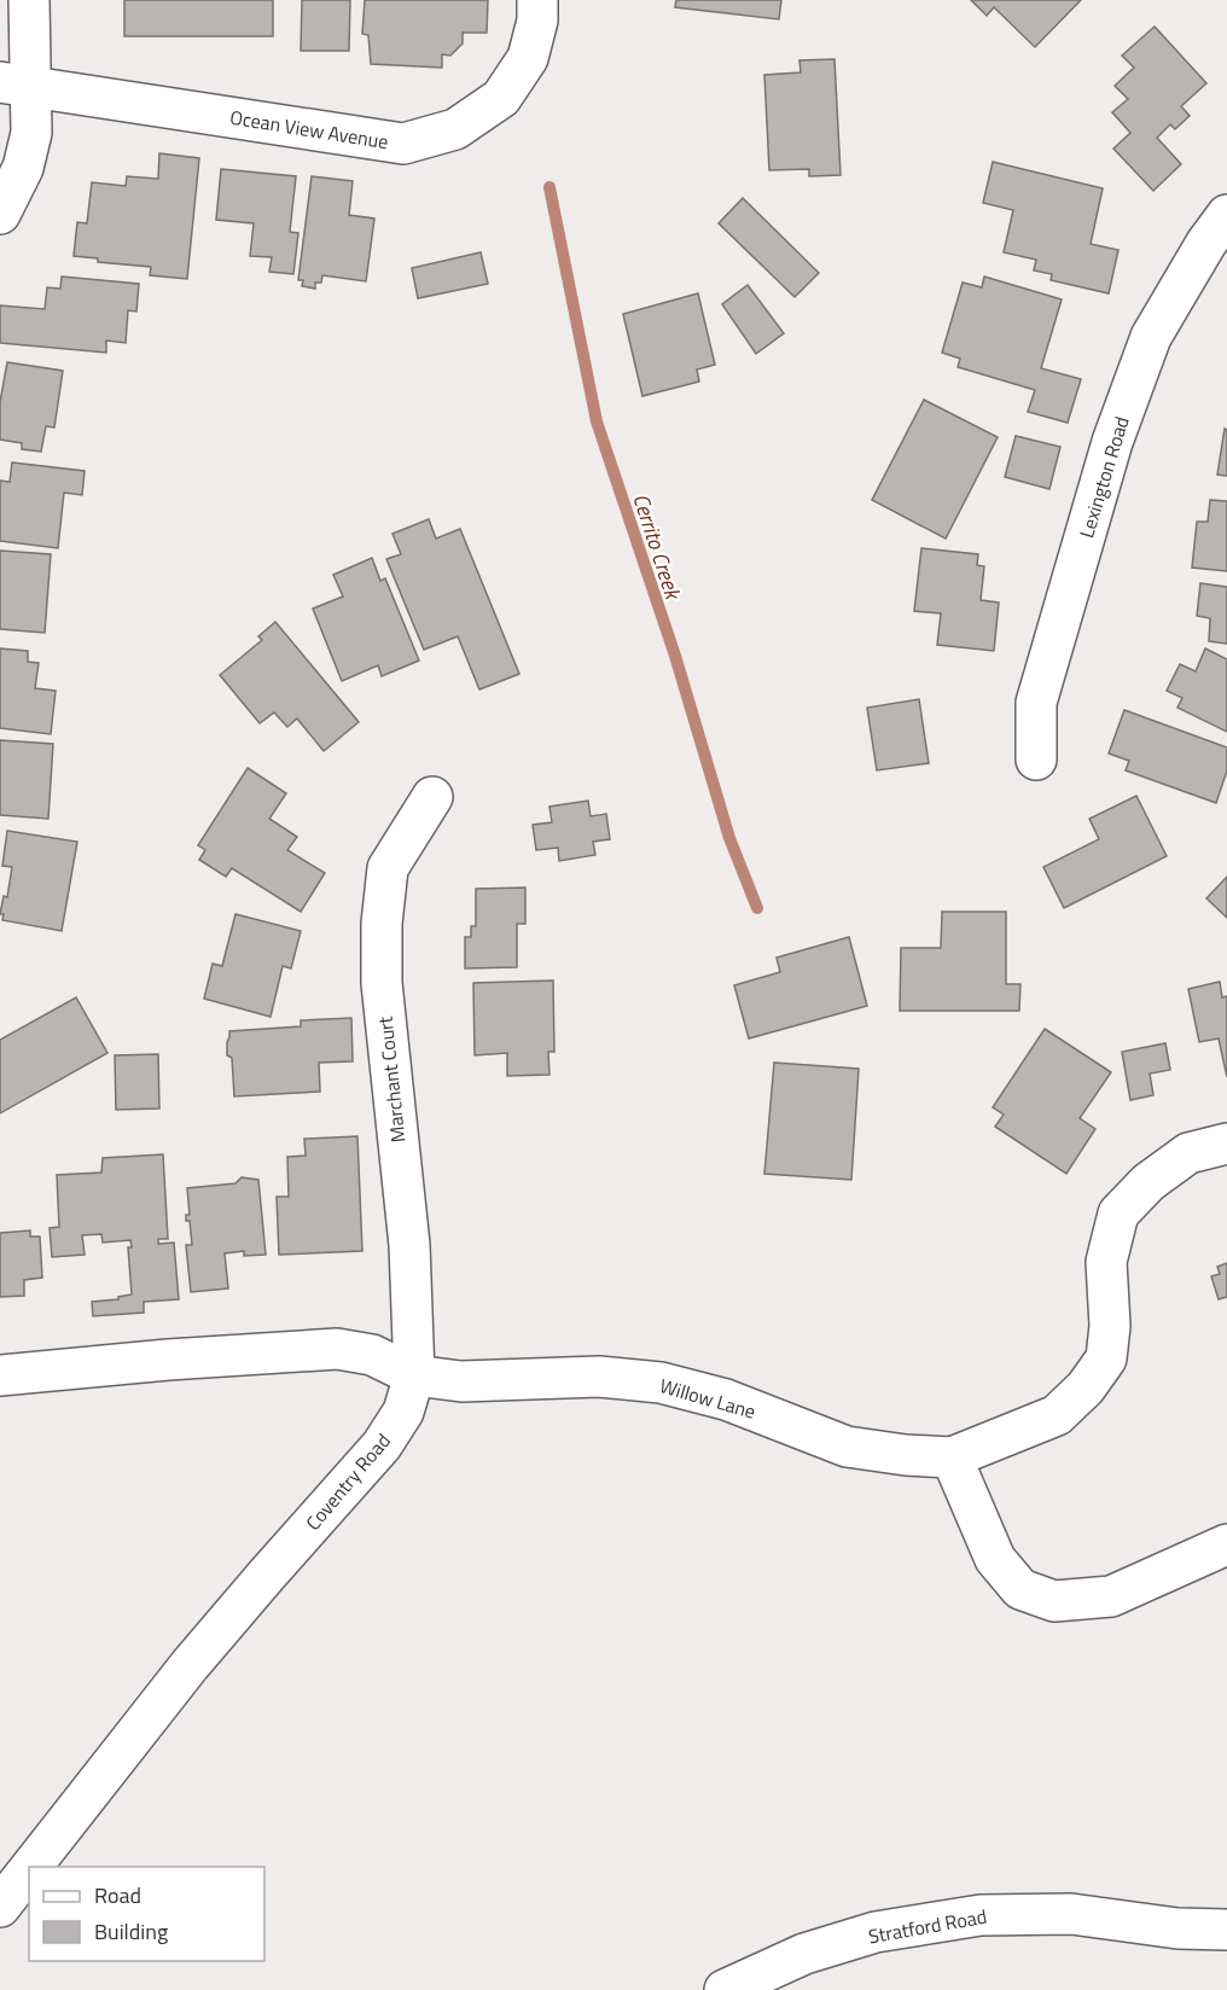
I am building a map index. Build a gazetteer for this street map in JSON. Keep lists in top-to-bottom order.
{
  "streets": {
    "street": [
      "Ocean View Avenue",
      "Lexington Road",
      "Marchant Court",
      "Willow Lane",
      "Coventry Road",
      "Stratford Road"
    ]
  },
  "crossings": [
    ["Marchant Court", "Willow Lane"],
    ["Marchant Court", "Coventry Road"],
    ["Willow Lane", "Coventry Road"]
  ],
  "water": ["Cerrito Creek"],
  "legend": ["Road", "Building"]
}
